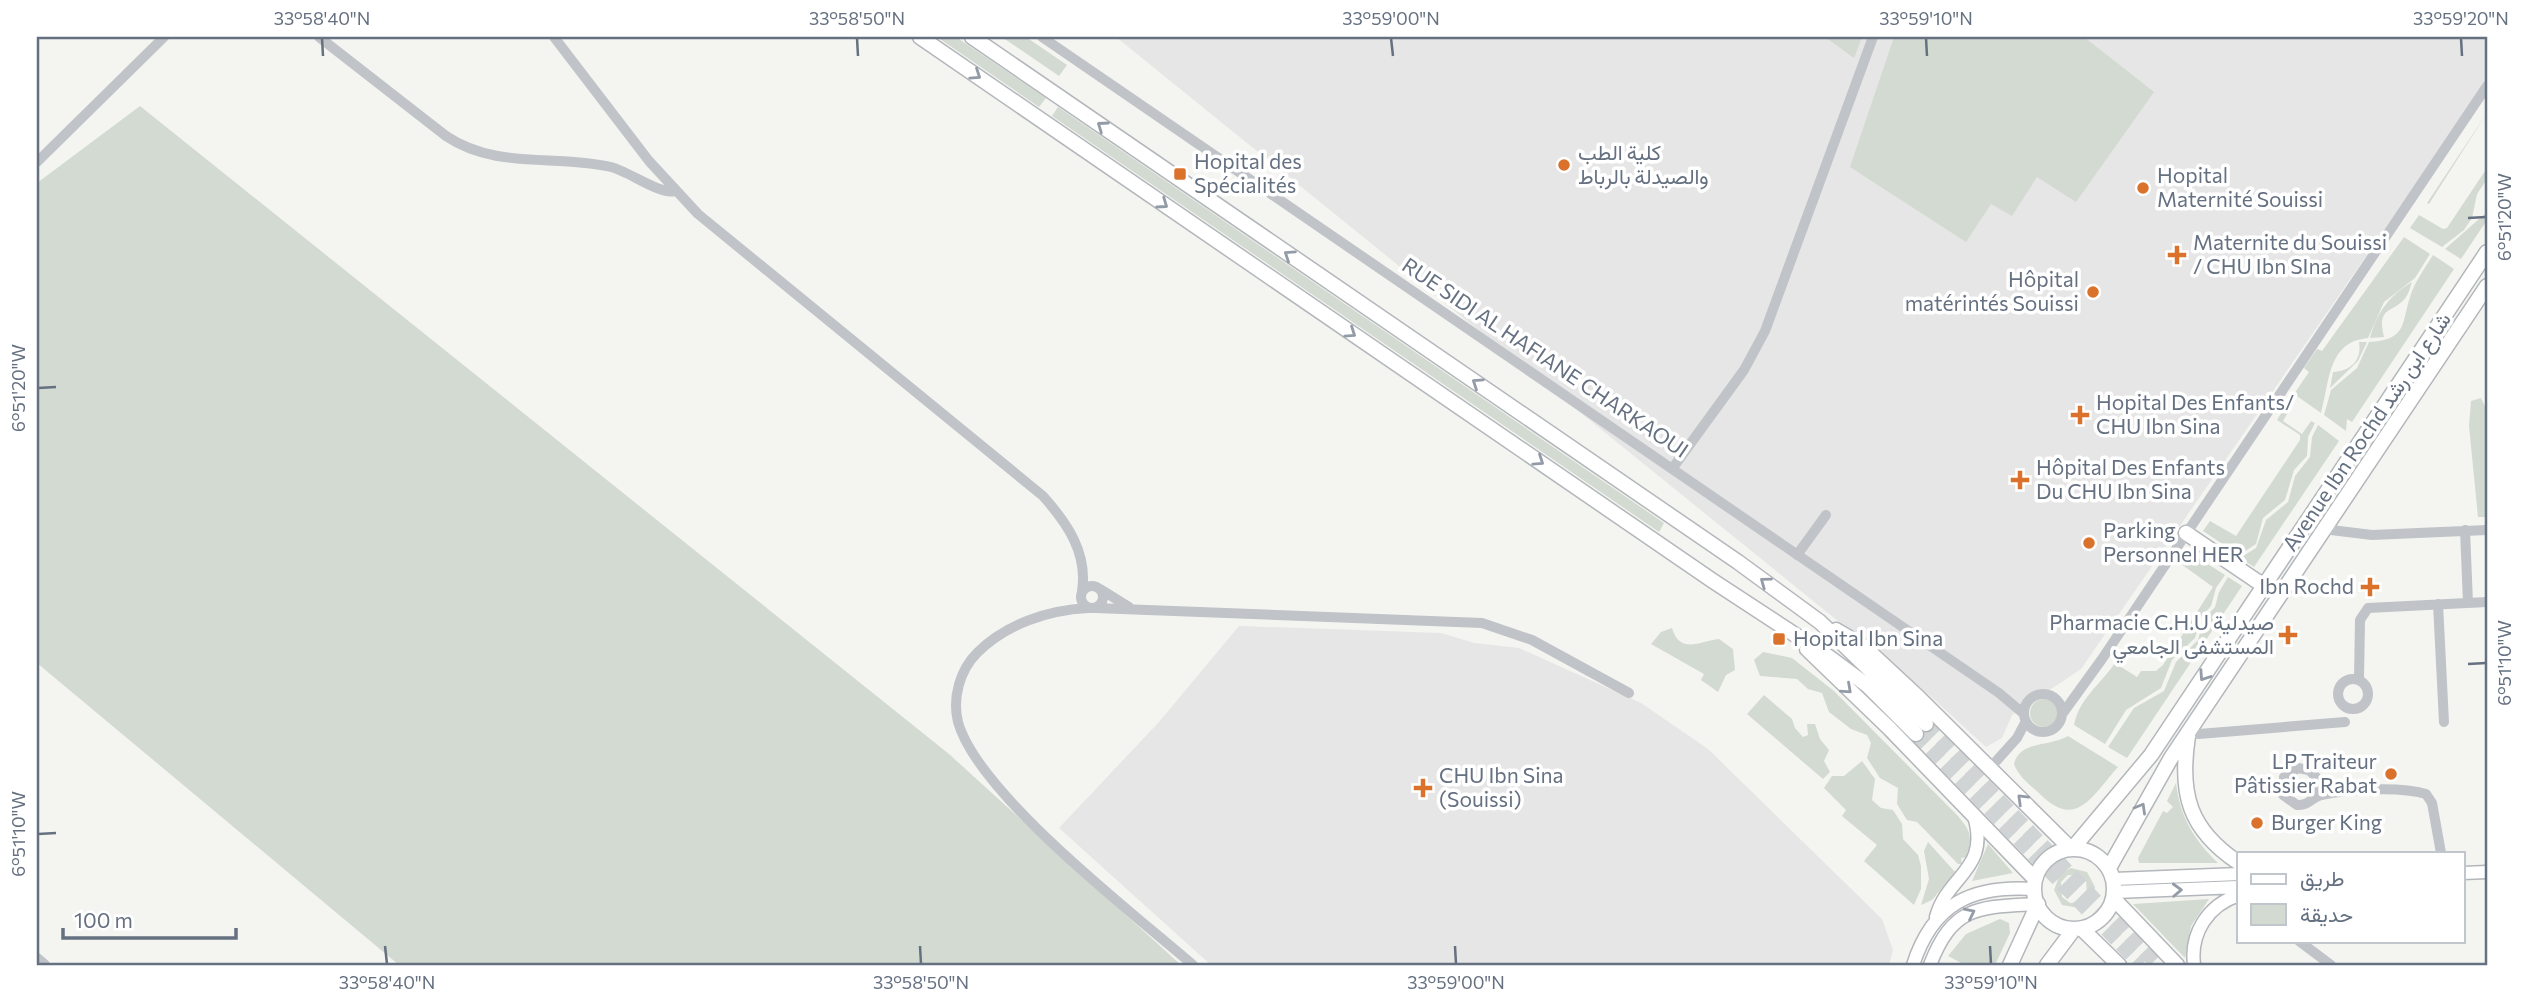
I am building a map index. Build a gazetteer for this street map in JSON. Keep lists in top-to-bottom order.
{
  "streets": {
    "main road": ["Avenue Ibn Rochd شارع ابن رشد"],
    "street": ["RUE SIDI AL HAFIANE CHARKAOUI"]
  },
  "places": {
    "other": [
      "كلية الطب والصيدلة بالرباط",
      "Hopital Maternité Souissi",
      "Hôpital matérintés Souissi",
      "Parking Personnel HER",
      "LP Traiteur Pâtissier Rabat",
      "Burger King"
    ],
    "transit": ["Hopital des Spécialités", "Hopital Ibn Sina"],
    "health": [
      "Maternite du Souissi / CHU Ibn SIna",
      "Hopital Des Enfants/ CHU Ibn Sina",
      "Hôpital Des Enfants Du CHU Ibn Sina",
      "Ibn Rochd",
      "Pharmacie C.H.U صيدلية المستشفى الجامعي",
      "CHU Ibn Sina (Souissi)"
    ]
  },
  "legend": ["طريق", "حديقة"],
  "scale_bar": "100 m",
  "coordinates": [
    "33°58'40\"N",
    "33°58'50\"N",
    "33°59'00\"N",
    "33°59'10\"N",
    "33°59'20\"N",
    "6°51'20\"W",
    "6°51'10\"W"
  ]
}
